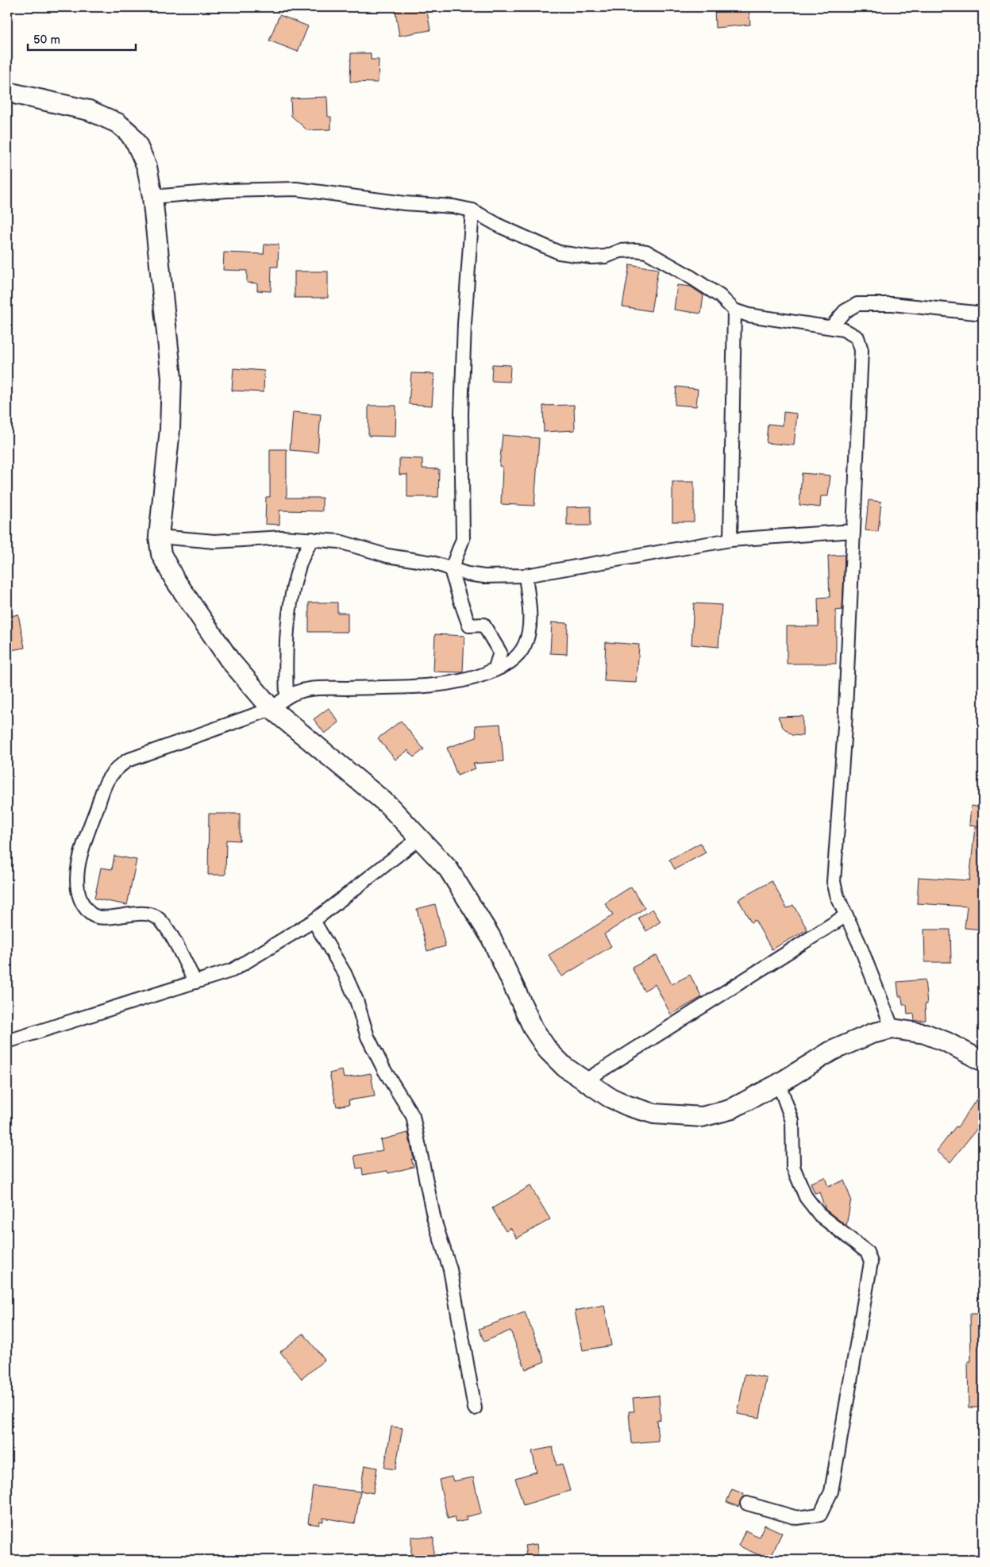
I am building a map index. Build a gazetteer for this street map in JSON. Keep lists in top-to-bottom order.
{
  "scale_bar": "50 m"
}
